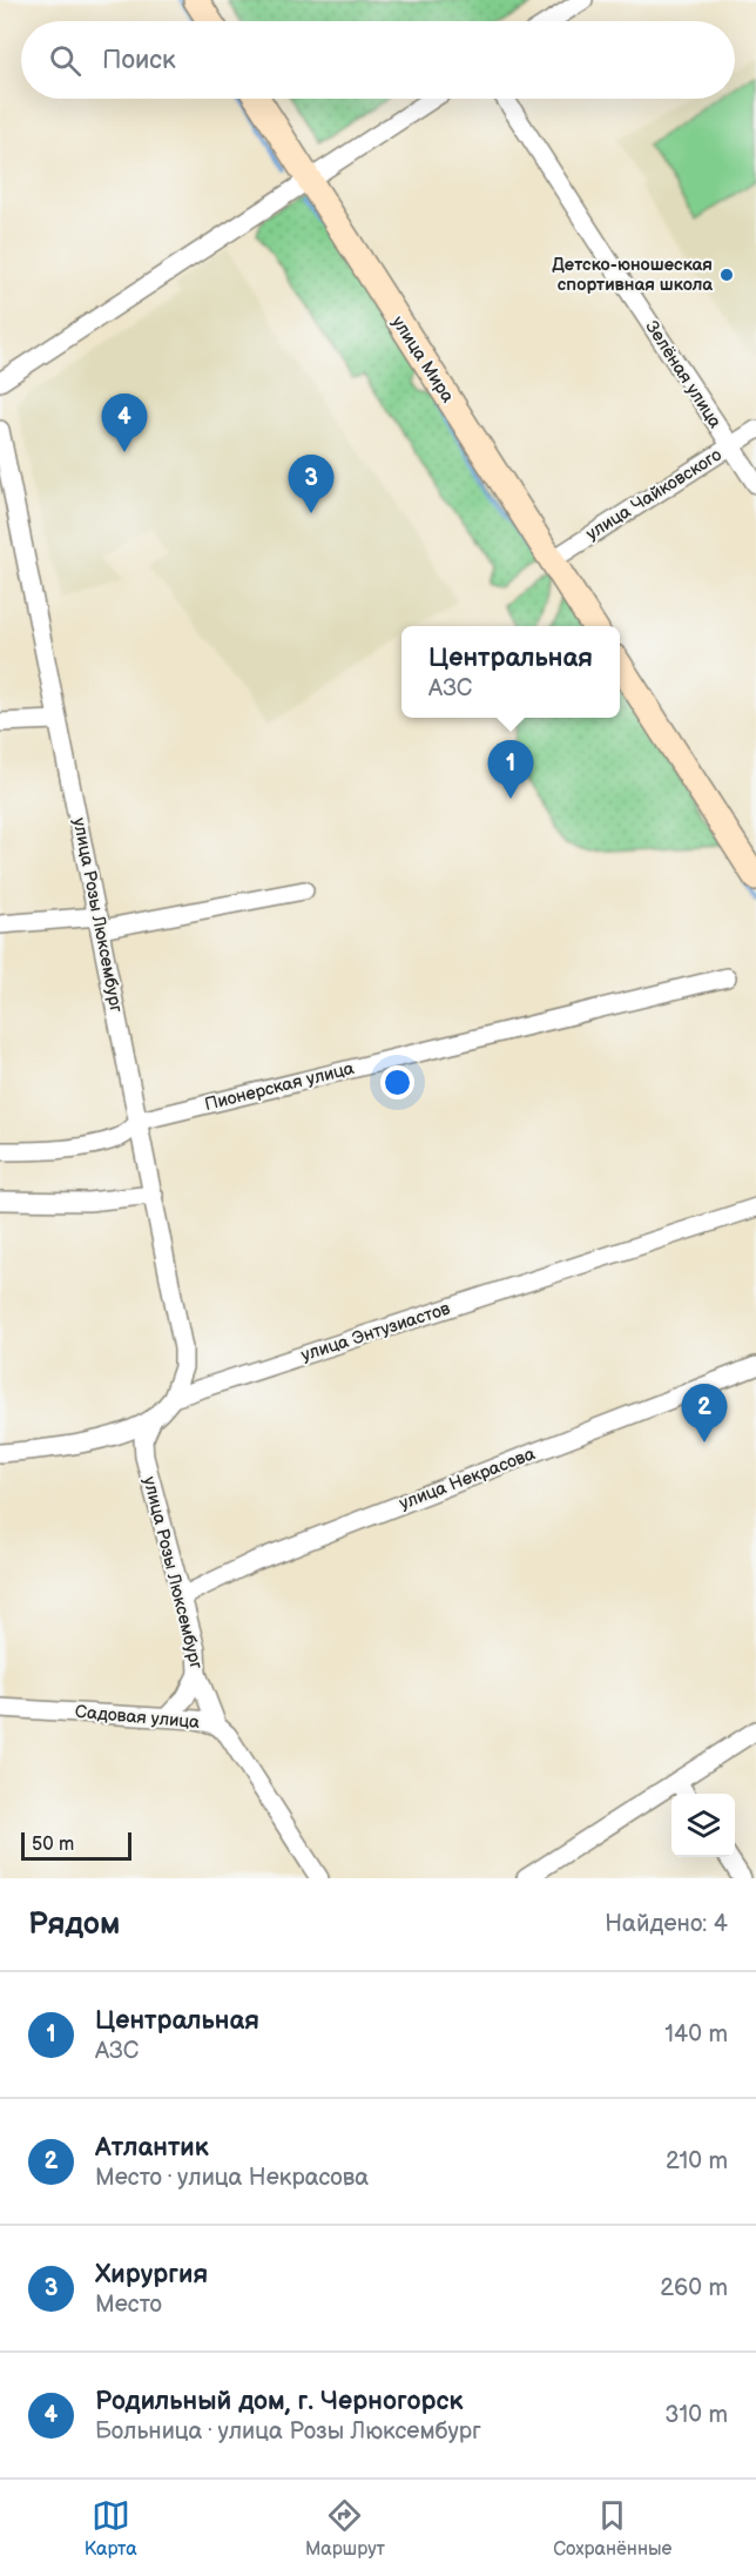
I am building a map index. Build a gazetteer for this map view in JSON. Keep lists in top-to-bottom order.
{
  "streets": {
    "main road": ["улица Мира"],
    "street": [
      "Зелёная улица",
      "улица Чайковского",
      "улица Розы Люксембург",
      "Пионерская улица",
      "улица Энтузиастов",
      "улица Некрасова",
      "Садовая улица"
    ]
  },
  "crossings": [
    ["улица Мира", "улица Чайковского"],
    ["Зелёная улица", "улица Чайковского"],
    ["улица Розы Люксембург", "Пионерская улица"],
    ["улица Розы Люксембург", "улица Энтузиастов"],
    ["улица Розы Люксембург", "улица Некрасова"],
    ["улица Розы Люксембург", "Садовая улица"]
  ],
  "places": ["Детско-юношеская спортивная школа"],
  "scale_bar": "50 m",
  "page": {
    "search": "Поиск",
    "pins": [
      "4",
      "3",
      "1",
      "2"
    ],
    "popup": ["Центральная", "АЗС"],
    "scale": "50 m",
    "heading": ["Рядом", "Найдено: 4"],
    "list": [
      {
        "mark": "1",
        "name": "Центральная",
        "note": "АЗС",
        "value": "140 m"
      },
      {
        "mark": "2",
        "name": "Атлантик",
        "note": "Место · улица Некрасова",
        "value": "210 m"
      },
      {
        "mark": "3",
        "name": "Хирургия",
        "note": "Место",
        "value": "260 m"
      },
      {
        "mark": "4",
        "name": "Родильный дом, г. Черногорск",
        "note": "Больница · улица Розы Люксембург",
        "value": "310 m"
      }
    ],
    "nav": ["Карта", "Маршрут", "Сохранённые"]
  }
}
